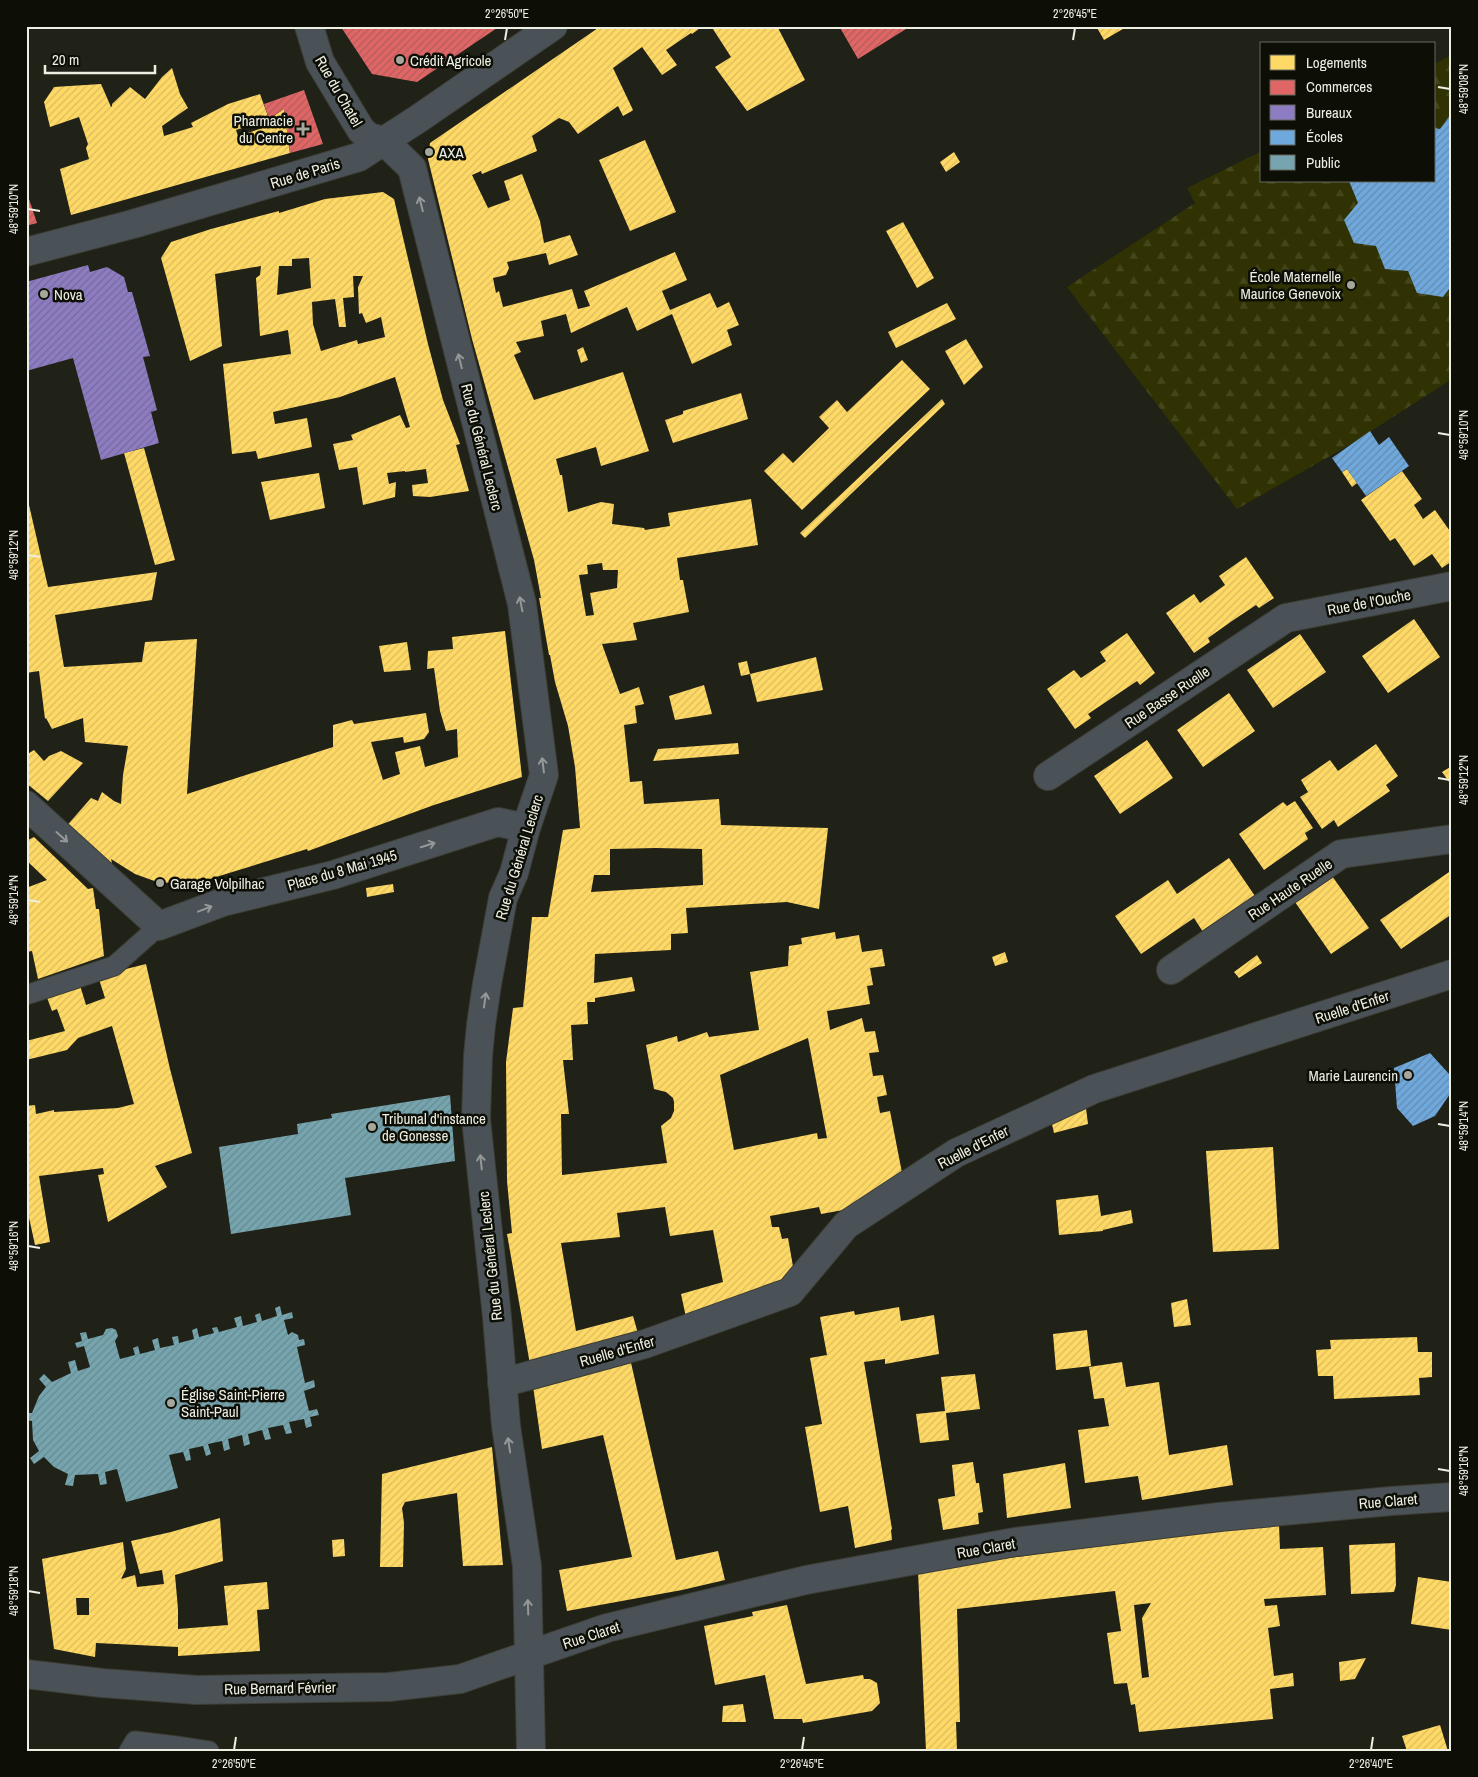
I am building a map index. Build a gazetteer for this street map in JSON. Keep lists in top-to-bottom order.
{
  "streets": {
    "street": [
      "Rue du Chatel",
      "Rue de Paris",
      "Rue du Général Leclerc",
      "Rue de l'Ouche",
      "Rue Basse Ruelle",
      "Place du 8 Mai 1945",
      "Rue Haute Ruelle",
      "Ruelle d'Enfer",
      "Rue Claret",
      "Rue Bernard Février"
    ]
  },
  "crossings": [
    ["Rue du Chatel", "Rue de Paris"],
    ["Rue du Chatel", "Rue du Général Leclerc"],
    ["Rue de Paris", "Rue du Général Leclerc"],
    ["Rue du Général Leclerc", "Place du 8 Mai 1945"],
    ["Rue du Général Leclerc", "Ruelle d'Enfer"],
    ["Rue du Général Leclerc", "Rue Claret"],
    ["Rue du Général Leclerc", "Rue Bernard Février"],
    ["Rue de l'Ouche", "Rue Basse Ruelle"],
    ["Rue Claret", "Rue Bernard Février"]
  ],
  "one_way": ["Rue du Général Leclerc", "Place du 8 Mai 1945"],
  "places": {
    "other": [
      "Crédit Agricole",
      "AXA",
      "École Maternelle Maurice Genevoix",
      "Nova",
      "Garage Volpilhac",
      "Marie Laurencin",
      "Tribunal d'instance de Gonesse",
      "Église Saint-Pierre Saint-Paul"
    ],
    "health": ["Pharmacie du Centre"]
  },
  "legend": [
    "Logements",
    "Commerces",
    "Bureaux",
    "Écoles",
    "Public"
  ],
  "scale_bar": "20 m",
  "coordinates": [
    "2°26'50\"E",
    "2°26'45\"E",
    "48°59'08\"N",
    "48°59'10\"N",
    "48°59'12\"N",
    "48°59'14\"N",
    "48°59'16\"N",
    "48°59'18\"N",
    "2°26'40\"E"
  ]
}
